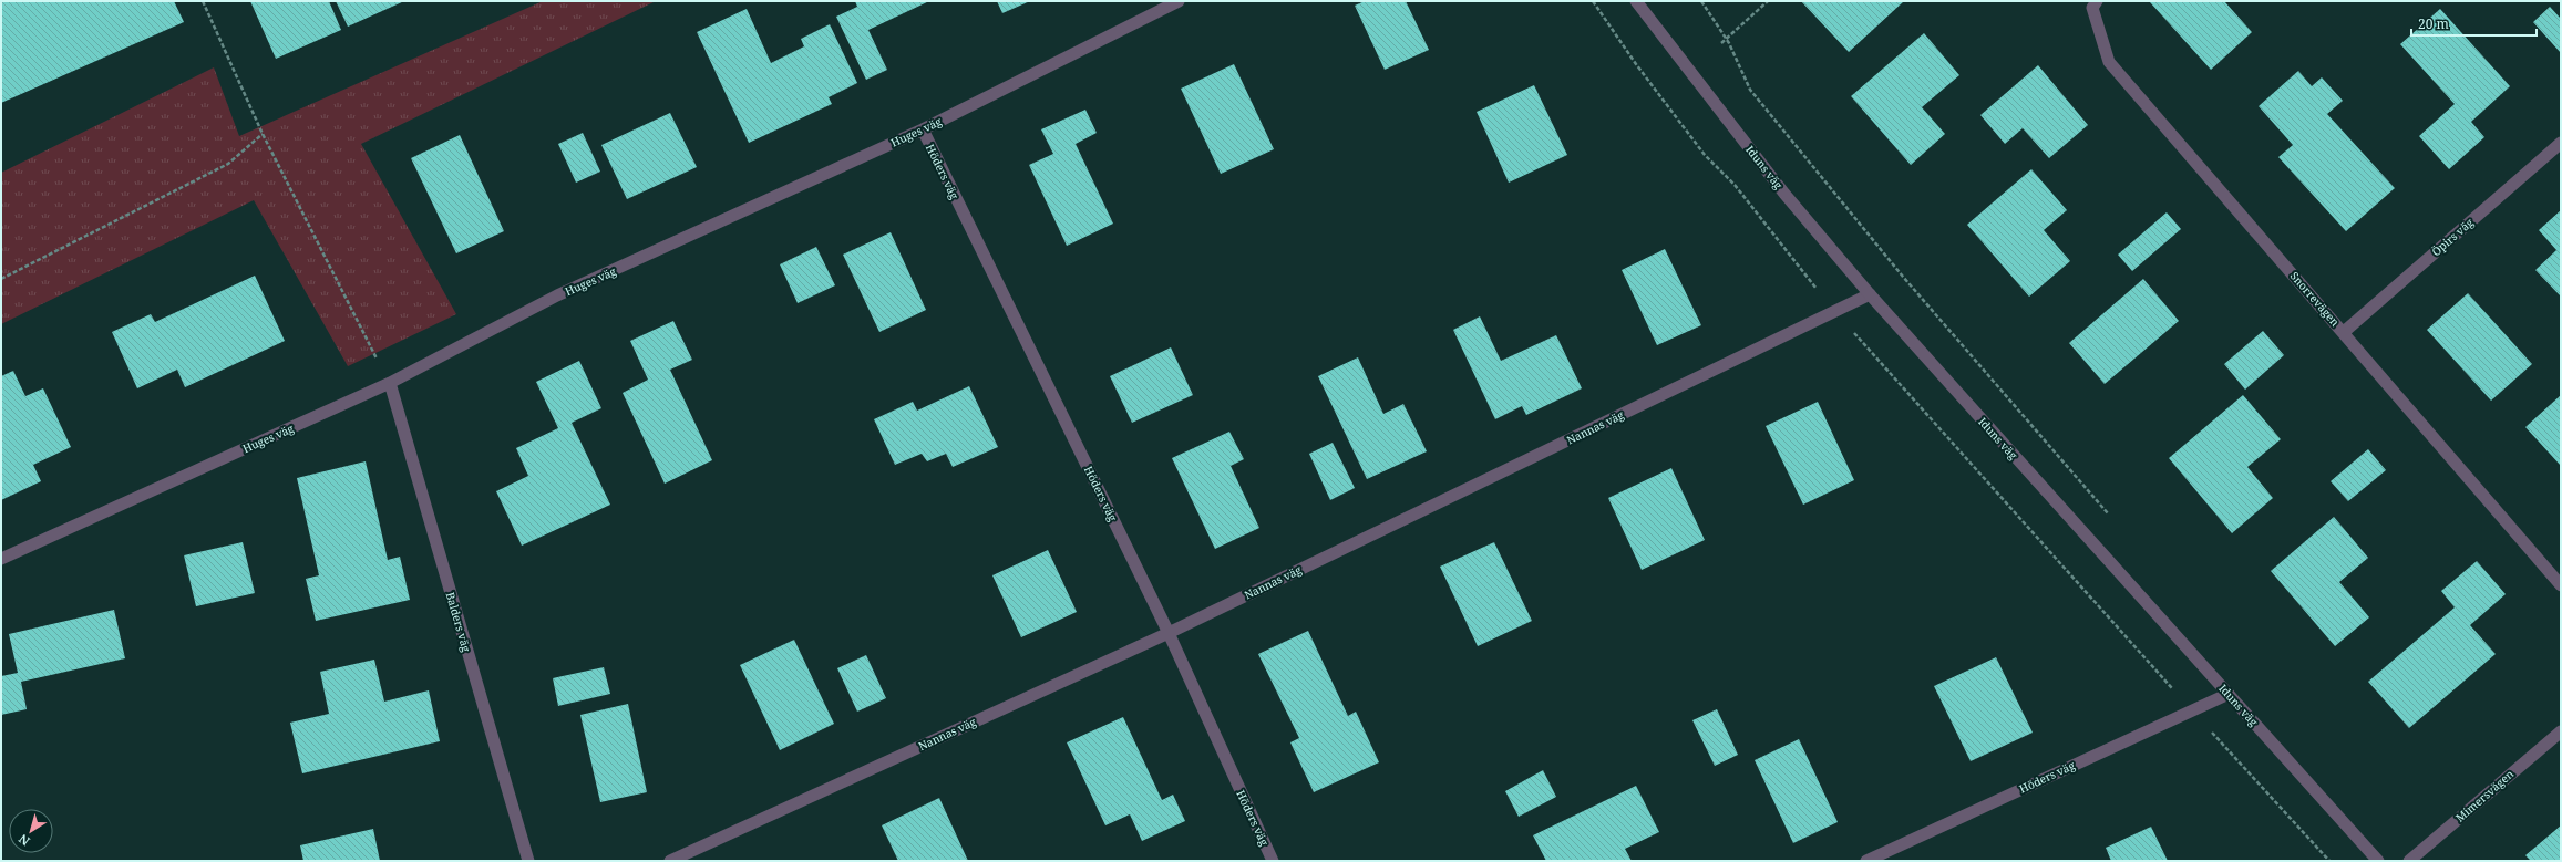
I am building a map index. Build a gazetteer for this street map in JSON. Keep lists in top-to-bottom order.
{
  "streets": {
    "street": [
      "Huges väg",
      "Iduns väg",
      "Höders väg",
      "Öpirs väg",
      "Snorrevägen",
      "Nannas väg",
      "Balders väg",
      "Mimersvägen"
    ]
  },
  "crossings": [
    ["Huges väg", "Höders väg"],
    ["Huges väg", "Balders väg"],
    ["Iduns väg", "Höders väg"],
    ["Iduns väg", "Nannas väg"],
    ["Höders väg", "Nannas väg"],
    ["Öpirs väg", "Snorrevägen"]
  ],
  "scale_bar": "20 m",
  "north": "bottom left"
}
